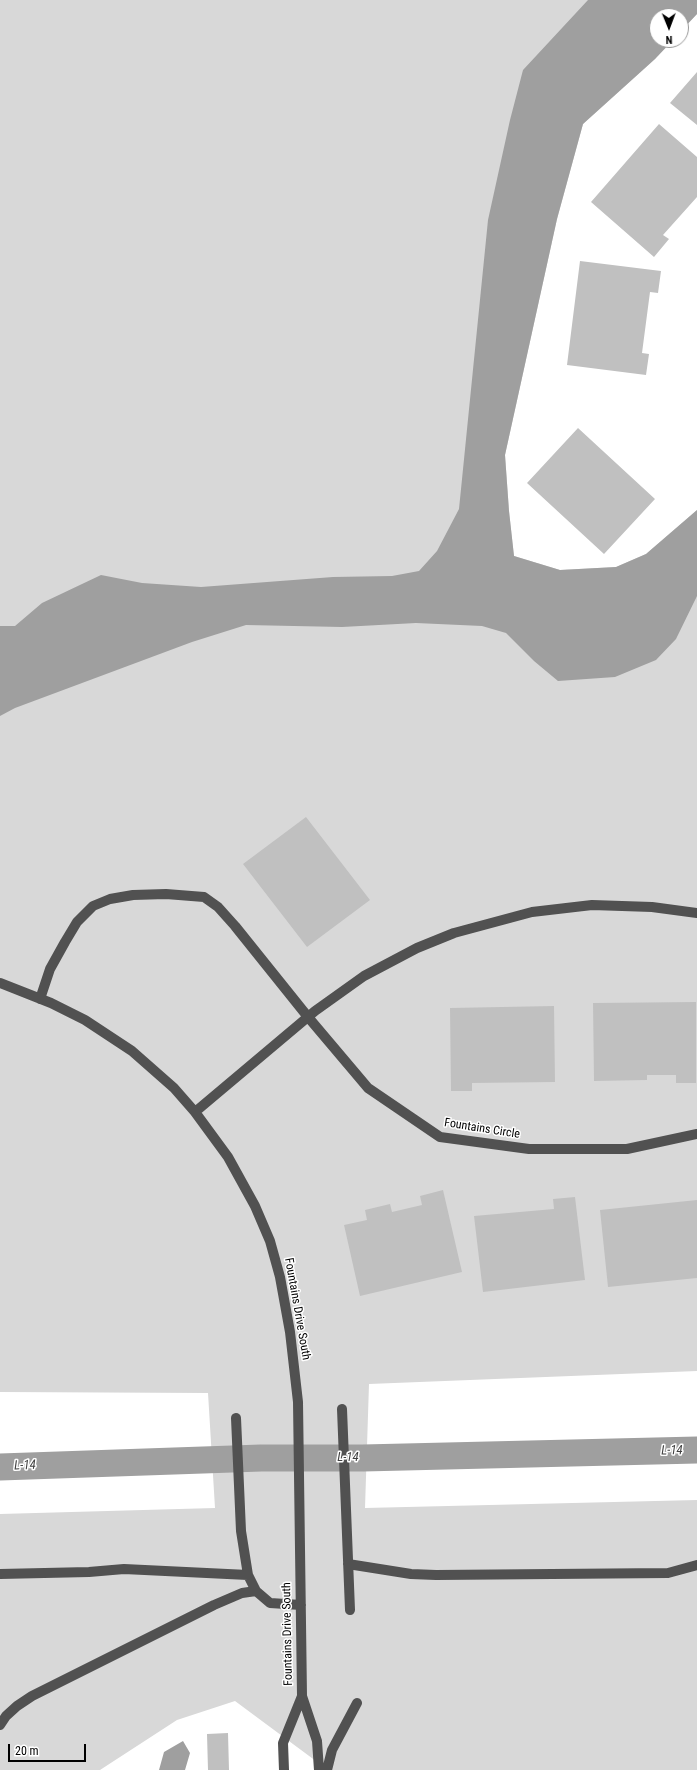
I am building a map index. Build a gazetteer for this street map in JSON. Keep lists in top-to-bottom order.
{
  "streets": {
    "street": ["Fountains Circle", "Fountains Drive South"]
  },
  "crossings": [
    ["Fountains Circle", "Fountains Drive South"]
  ],
  "water": ["L-14"],
  "scale_bar": "20 m",
  "north": "bottom"
}
